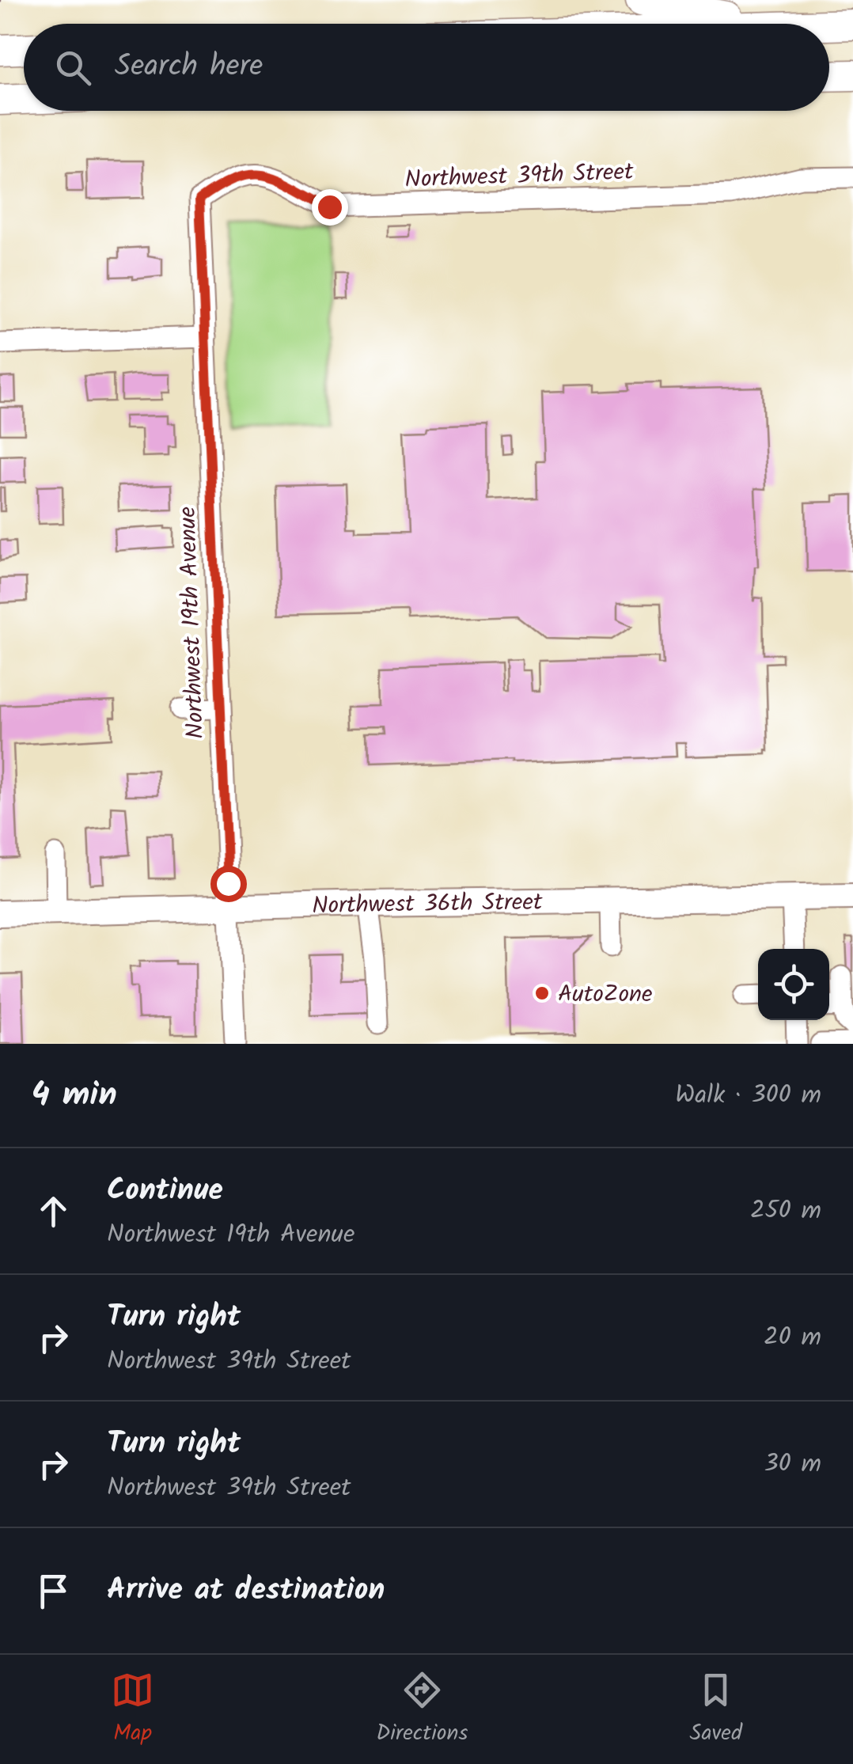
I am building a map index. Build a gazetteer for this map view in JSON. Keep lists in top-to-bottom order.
{
  "streets": {
    "main road": ["Northwest 36th Street"],
    "street": ["Northwest 39th Street", "Northwest 19th Avenue"]
  },
  "crossings": [
    ["Northwest 39th Street", "Northwest 19th Avenue"],
    ["Northwest 19th Avenue", "Northwest 36th Street"]
  ],
  "places": ["AutoZone"],
  "page": {
    "search": "Search here",
    "heading": ["4 min", "Walk · 300 m"],
    "list": [
      ["Continue", "Northwest 19th Avenue", "250 m"],
      ["Turn right", "Northwest 39th Street", "20 m"],
      ["Turn right", "Northwest 39th Street", "30 m"],
      "Arrive at destination"
    ],
    "nav": ["Map", "Directions", "Saved"]
  }
}
